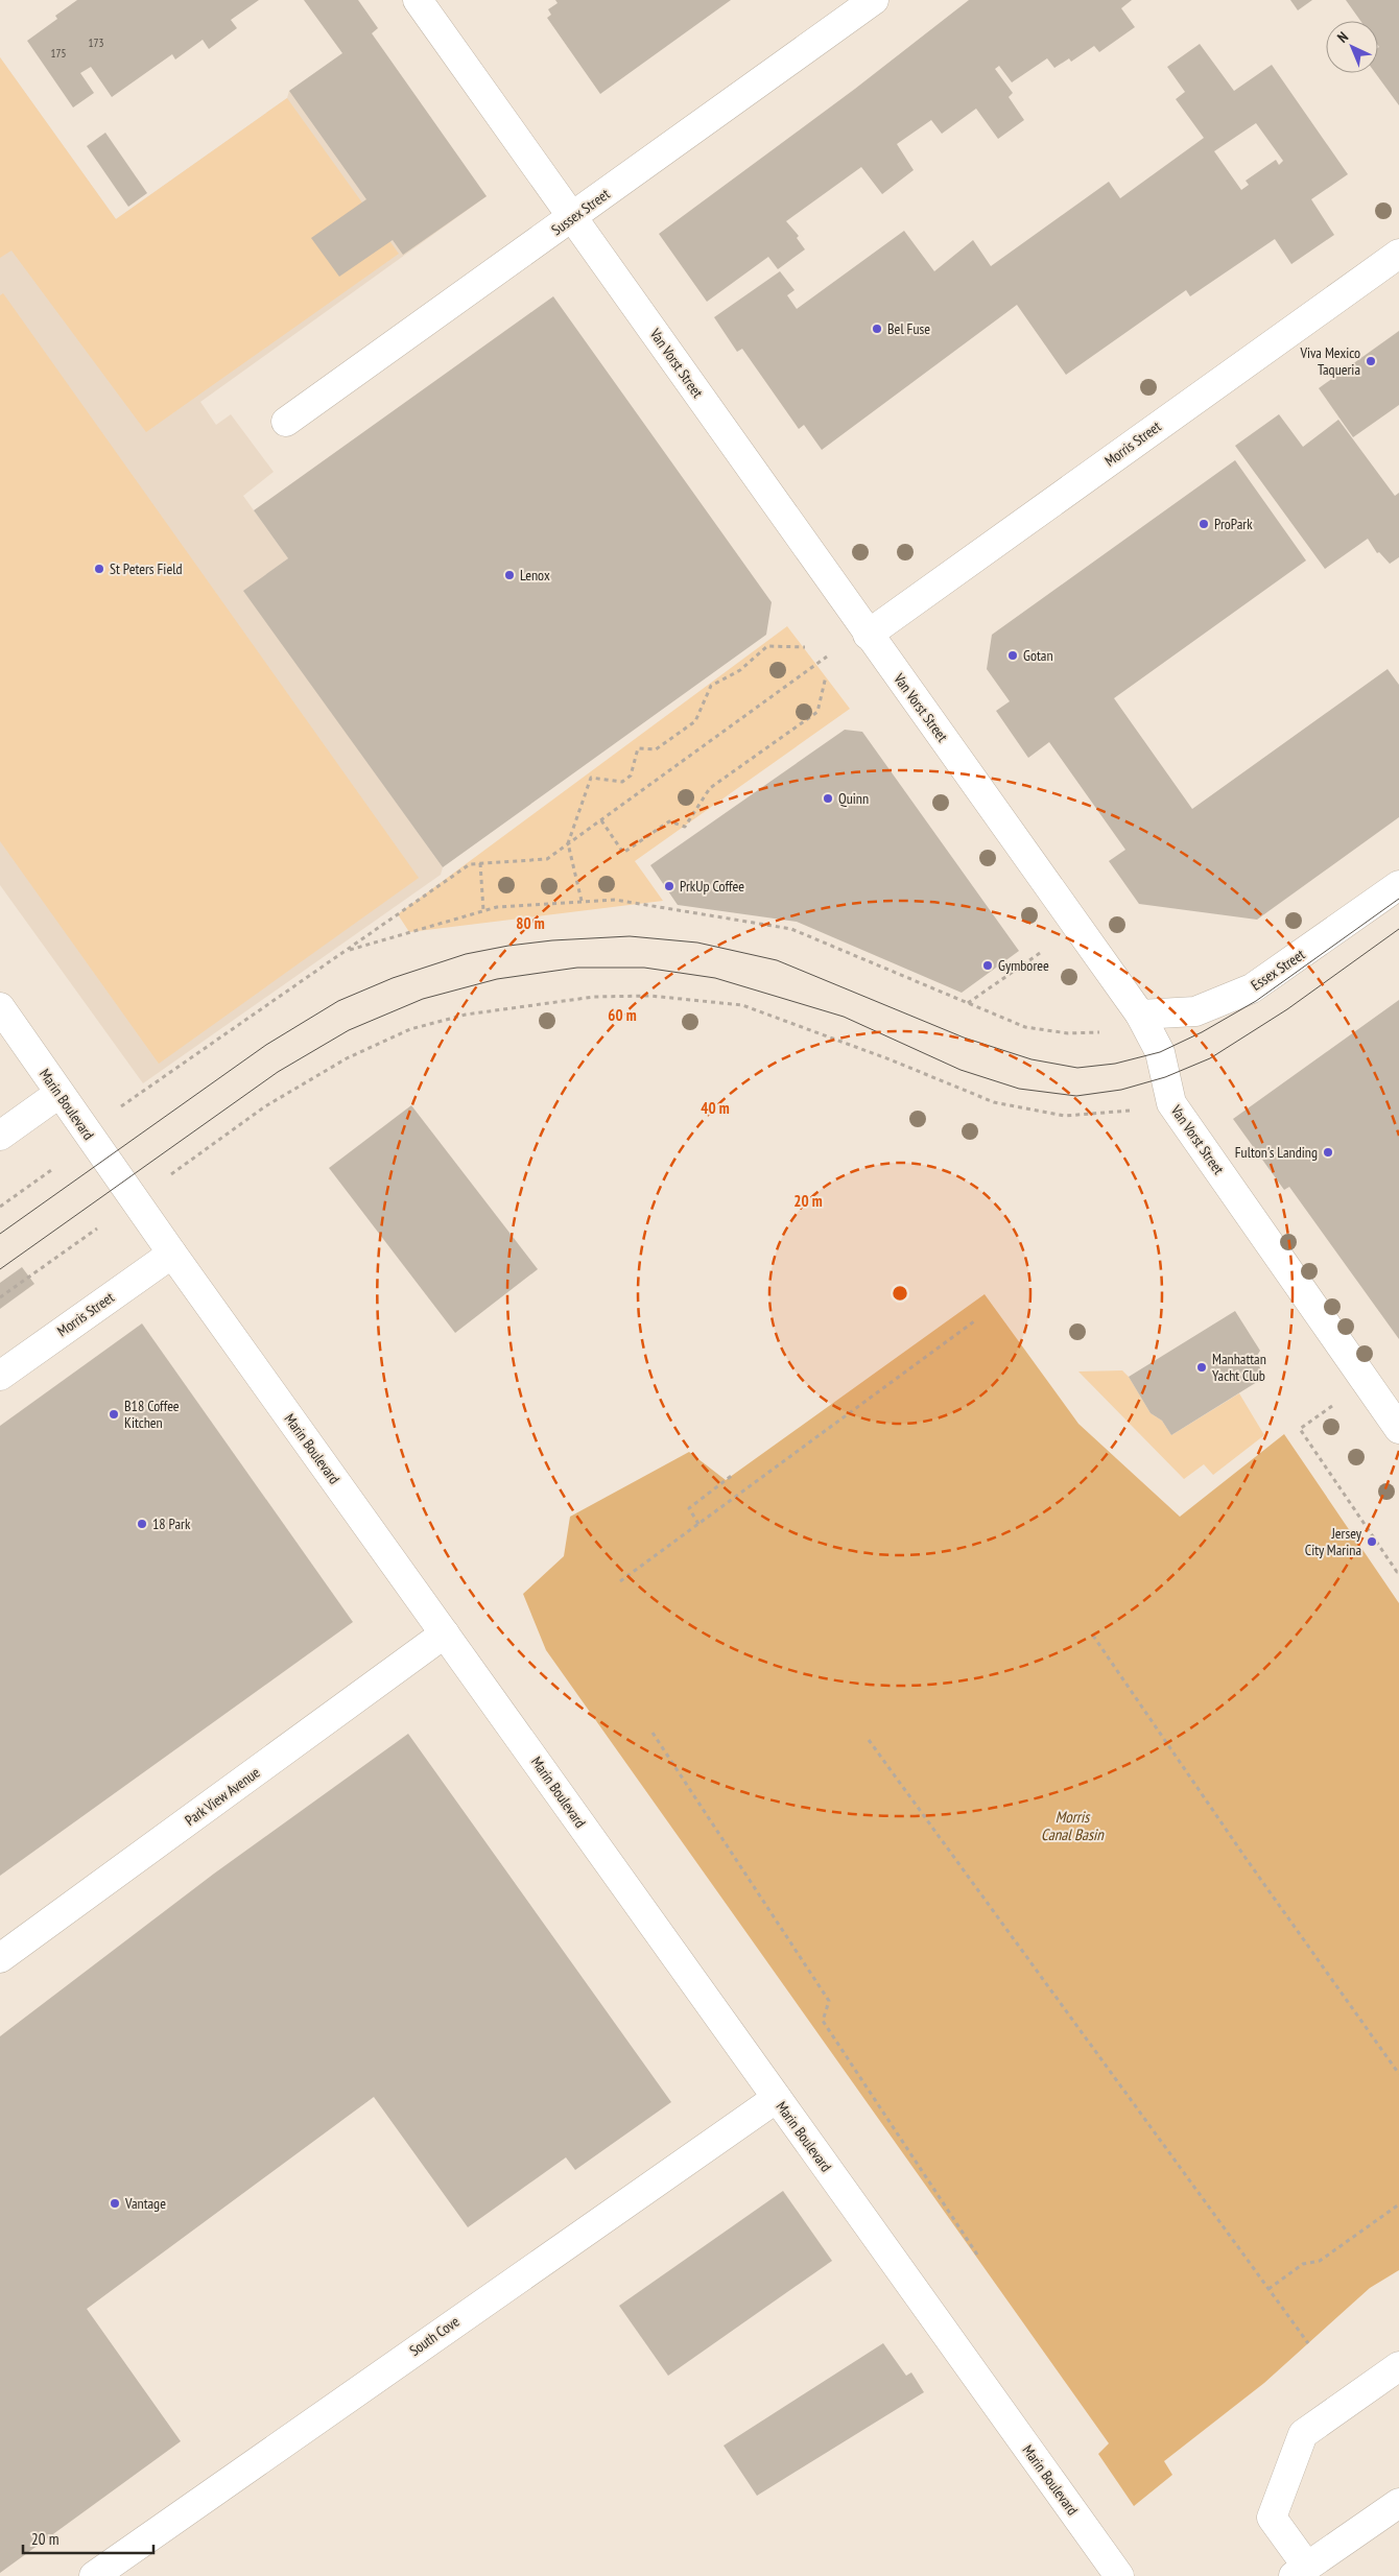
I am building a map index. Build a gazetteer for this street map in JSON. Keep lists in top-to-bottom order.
{
  "streets": {
    "street": [
      "Sussex Street",
      "Van Vorst Street",
      "Morris Street",
      "Essex Street",
      "Marin Boulevard",
      "Park View Avenue",
      "South Cove"
    ]
  },
  "crossings": [
    ["Sussex Street", "Van Vorst Street"],
    ["Van Vorst Street", "Morris Street"],
    ["Van Vorst Street", "Essex Street"],
    ["Morris Street", "Marin Boulevard"],
    ["Marin Boulevard", "Park View Avenue"],
    ["Marin Boulevard", "South Cove"]
  ],
  "water": ["Morris Canal Basin"],
  "places": [
    "Bel Fuse",
    "Viva Mexico Taqueria",
    "ProPark",
    "St Peters Field",
    "Lenox",
    "Gotan",
    "Quinn",
    "PrkUp Coffee",
    "Gymboree",
    "Fulton's Landing",
    "Manhattan Yacht Club",
    "B18 Coffee Kitchen",
    "18 Park",
    "Jersey City Marina",
    "Vantage"
  ],
  "house_numbers": ["173", "175"],
  "scale_bar": "20 m",
  "north": "top left",
  "rings": [
    "80 m",
    "60 m",
    "40 m",
    "20 m"
  ]
}
